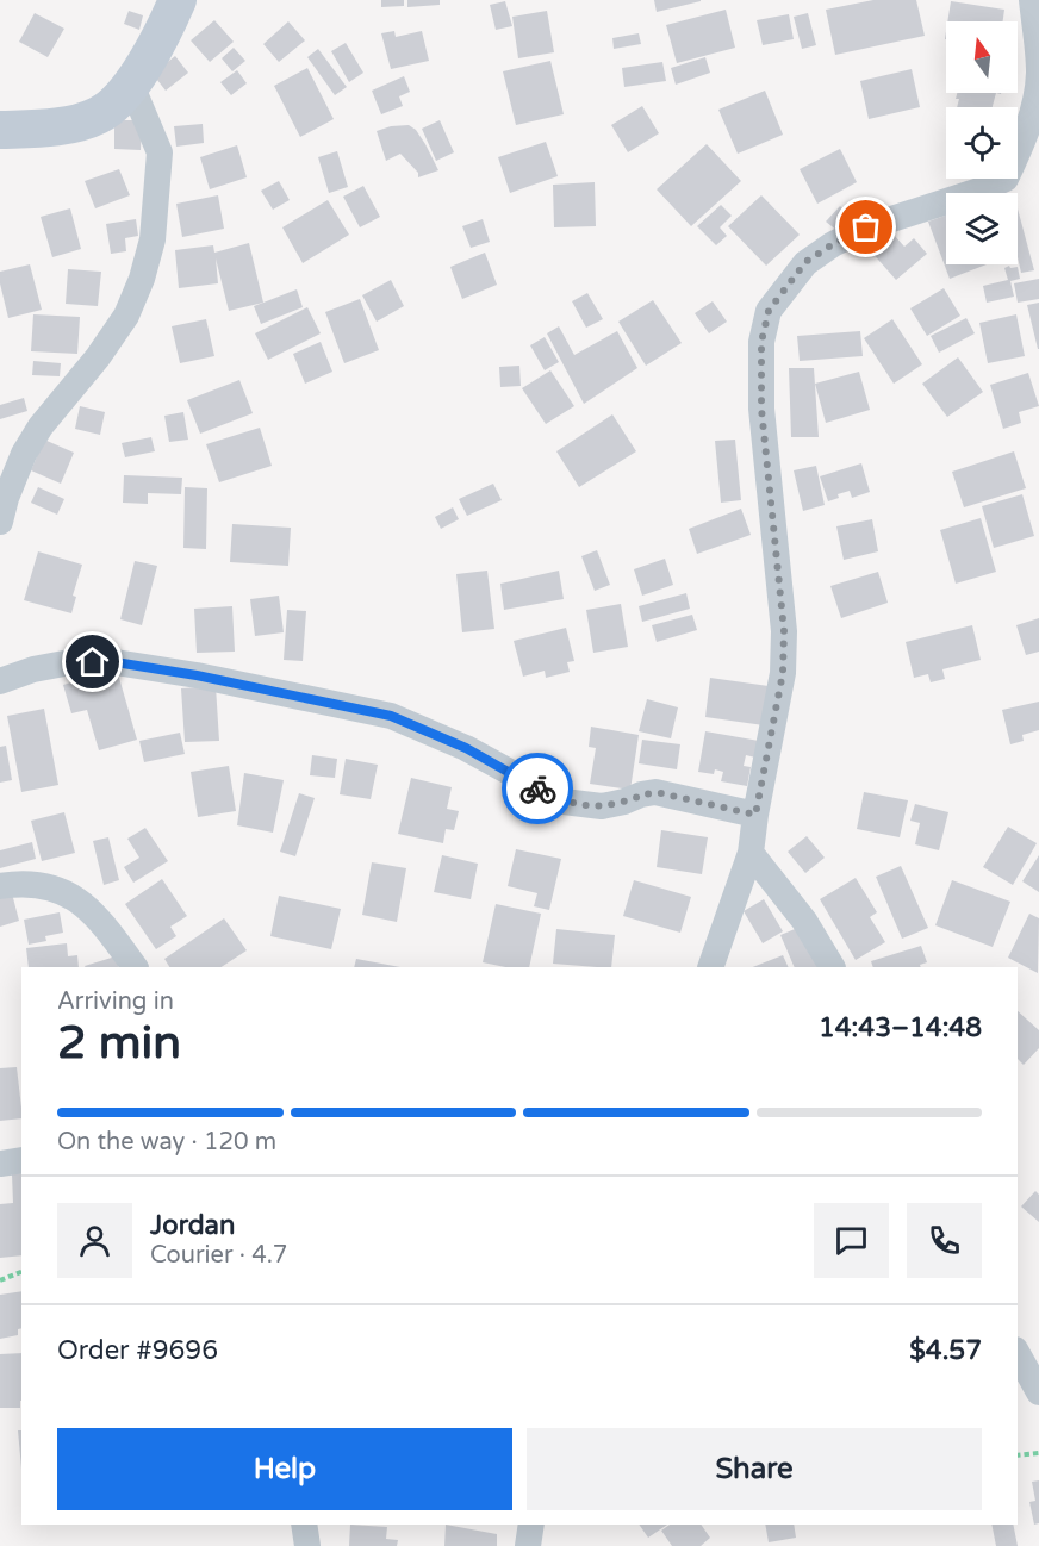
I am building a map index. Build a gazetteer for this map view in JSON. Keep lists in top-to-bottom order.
{
  "north": "top",
  "page": {
    "heading": ["2 min", "Arriving in", "14:43–14:48"],
    "panel": [
      "Jordan",
      "Courier · 4.7",
      "Order #9696",
      "$4.57"
    ],
    "bar": "On the way · 120 m",
    "buttons": ["Help", "Share"]
  }
}
